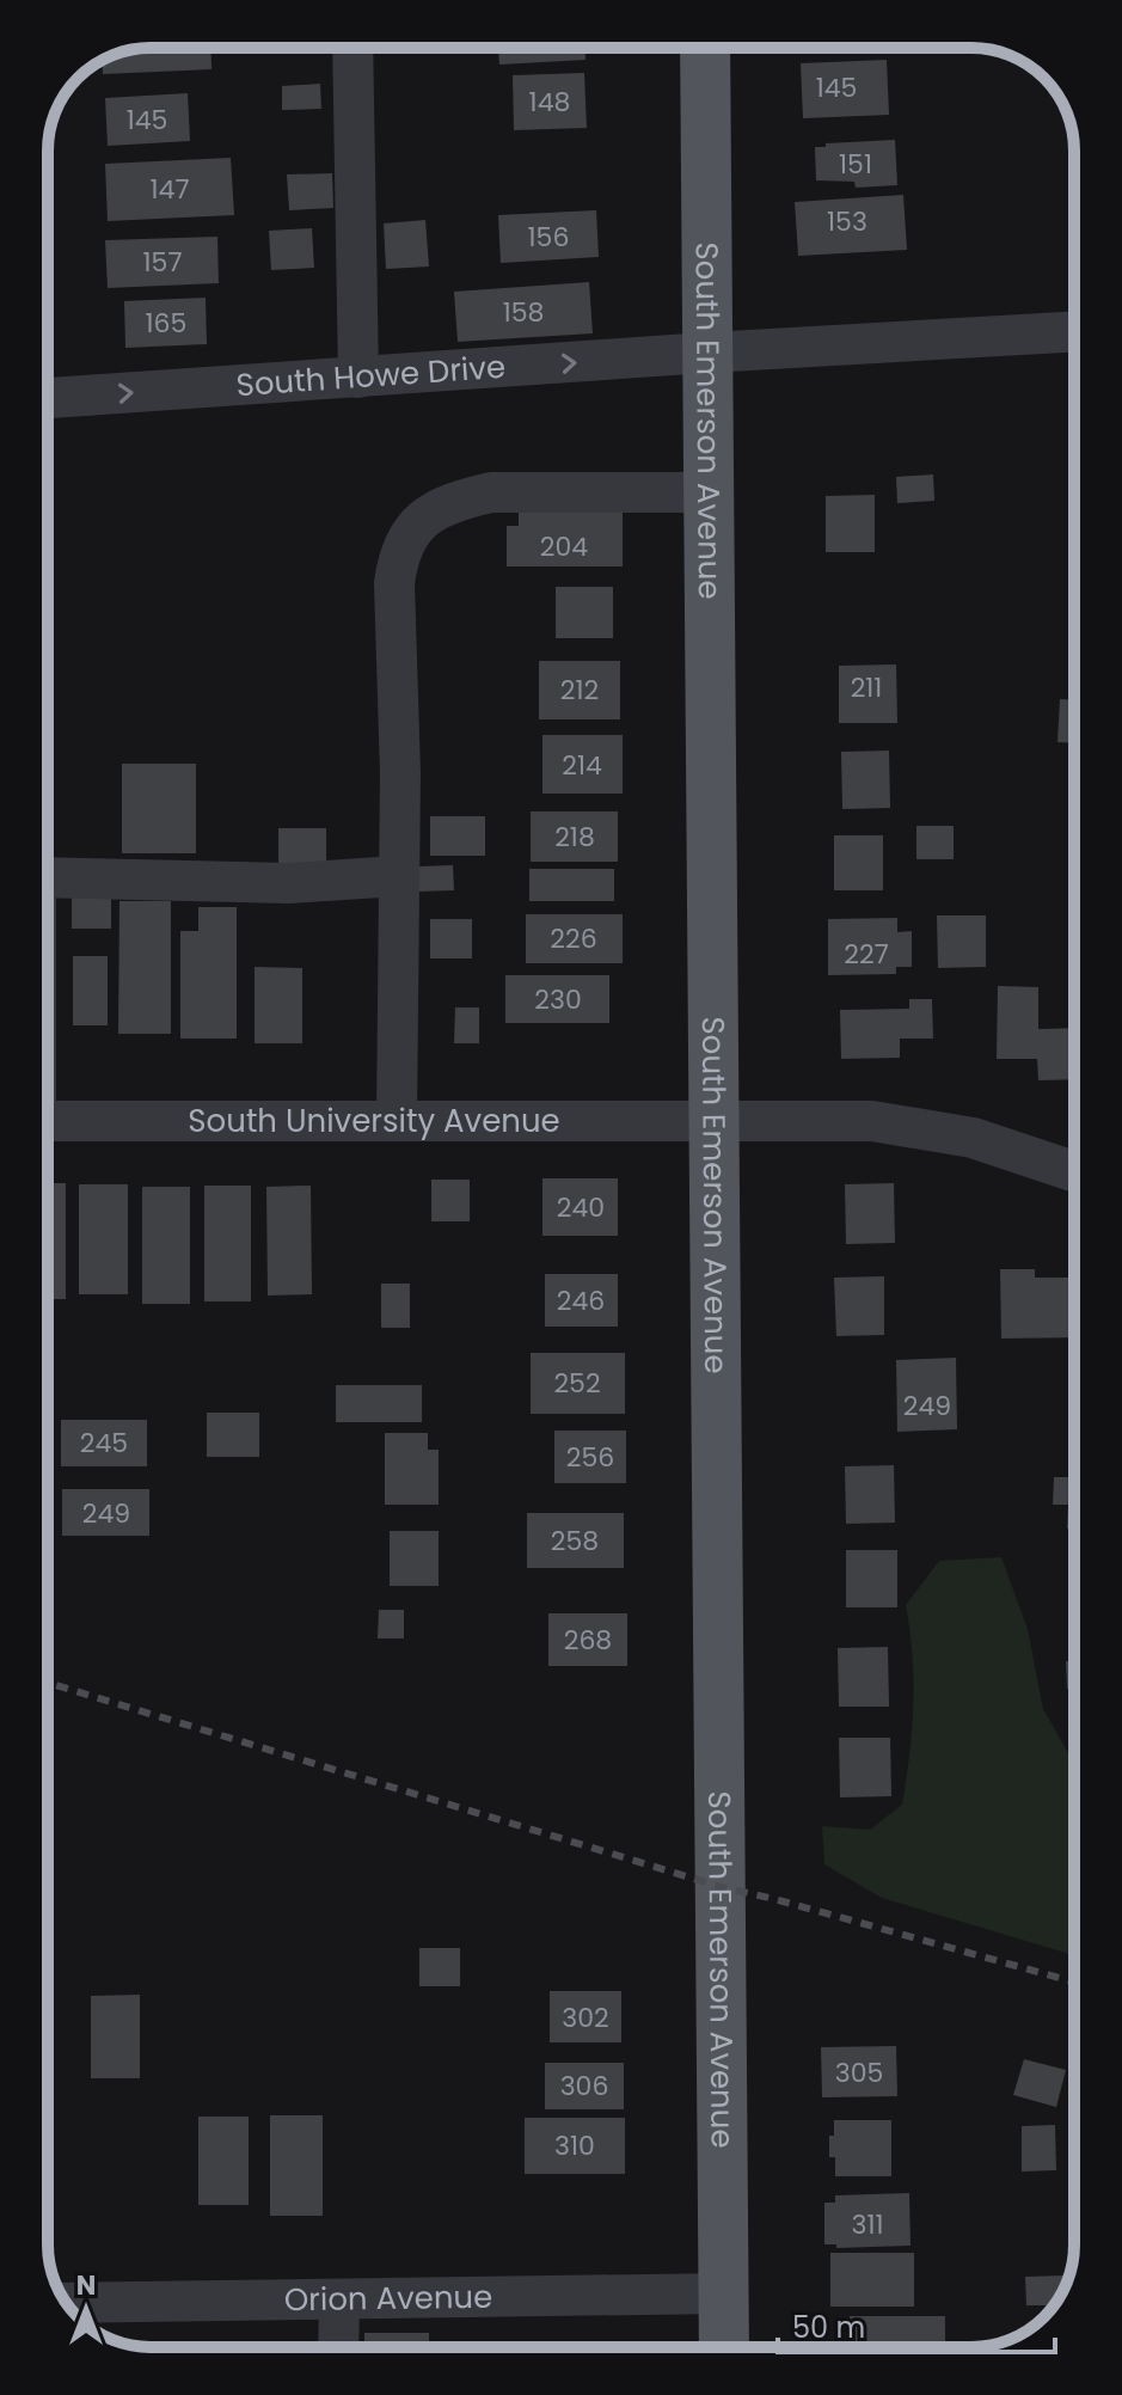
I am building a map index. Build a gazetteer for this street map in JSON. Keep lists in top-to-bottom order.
{
  "streets": {
    "main road": ["South Emerson Avenue"],
    "street": ["South Howe Drive", "South University Avenue", "Orion Avenue"]
  },
  "crossings": [
    ["South Howe Drive", "South Emerson Avenue"],
    ["South Emerson Avenue", "South University Avenue"],
    ["South Emerson Avenue", "Orion Avenue"]
  ],
  "one_way": ["South Howe Drive"],
  "house_numbers": [
    "145",
    "148",
    "145",
    "151",
    "147",
    "153",
    "156",
    "157",
    "158",
    "165",
    "204",
    "211",
    "212",
    "214",
    "218",
    "226",
    "227",
    "230",
    "240",
    "246",
    "252",
    "249",
    "245",
    "256",
    "249",
    "258",
    "268",
    "302",
    "305",
    "306",
    "310",
    "311"
  ],
  "scale_bar": "50 m",
  "north": "top"
}
